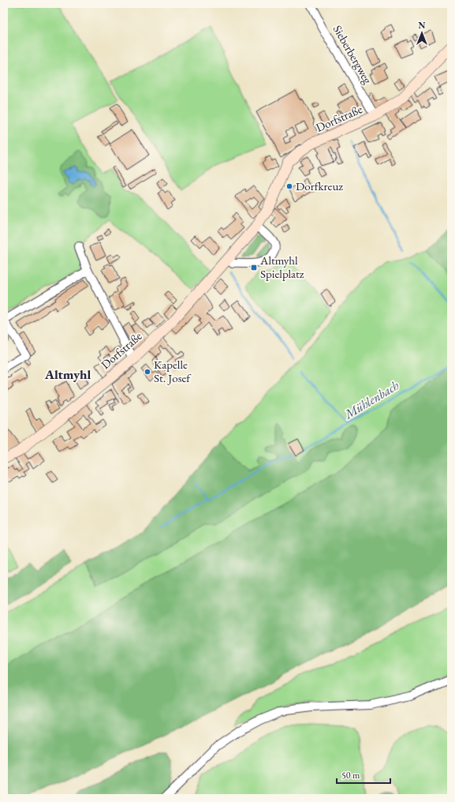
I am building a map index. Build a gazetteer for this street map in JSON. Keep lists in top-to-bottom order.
{
  "streets": {
    "main road": ["Dorfstraße"],
    "street": ["Sieberbergweg"]
  },
  "crossings": [
    ["Sieberbergweg", "Dorfstraße"]
  ],
  "districts": ["Altmyhl"],
  "water": ["Mühlenbach"],
  "places": {
    "other": ["Dorfkreuz", "Kapelle St. Josef"],
    "transit": ["Altmyhl Spielplatz"]
  },
  "scale_bar": "50 m",
  "north": "top"
}
